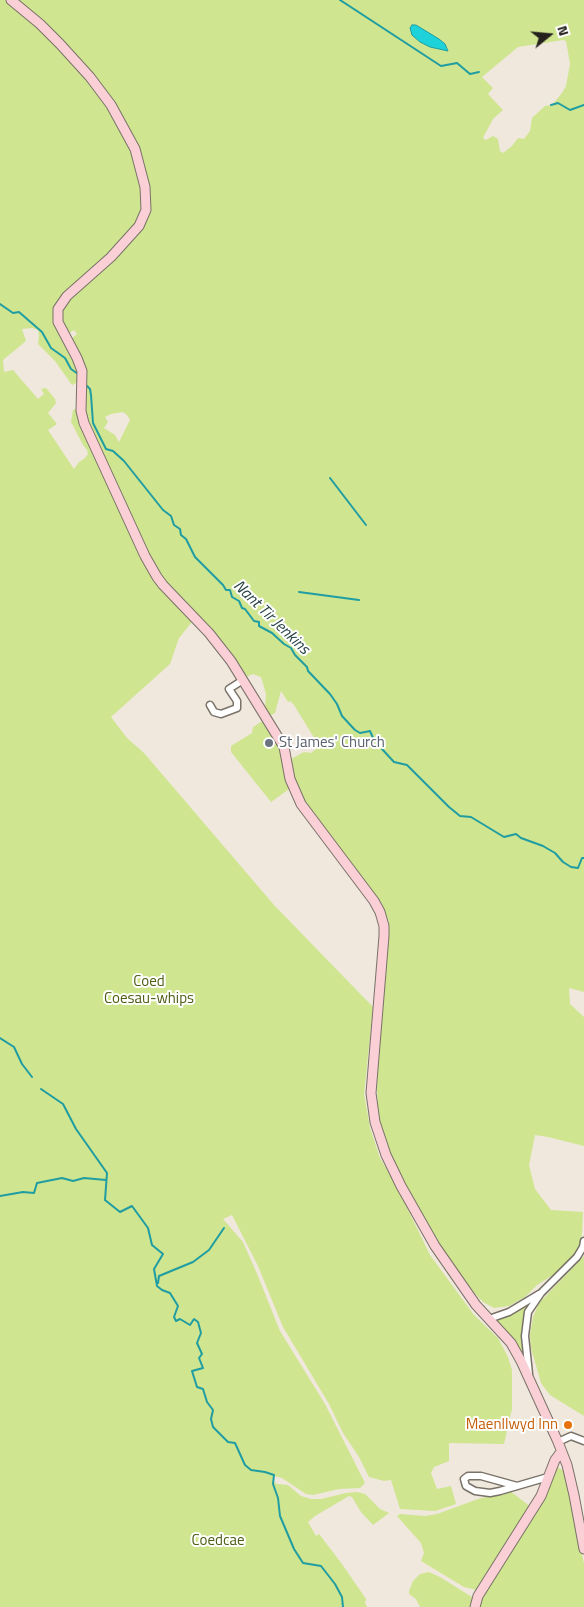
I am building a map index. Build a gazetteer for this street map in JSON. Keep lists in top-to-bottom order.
{
  "water": ["Nant Tir Jenkins"],
  "parks": ["Coed Coesau-whips", "Coedcae"],
  "places": ["St James' Church", "Maenllwyd Inn"],
  "north": "right"
}
